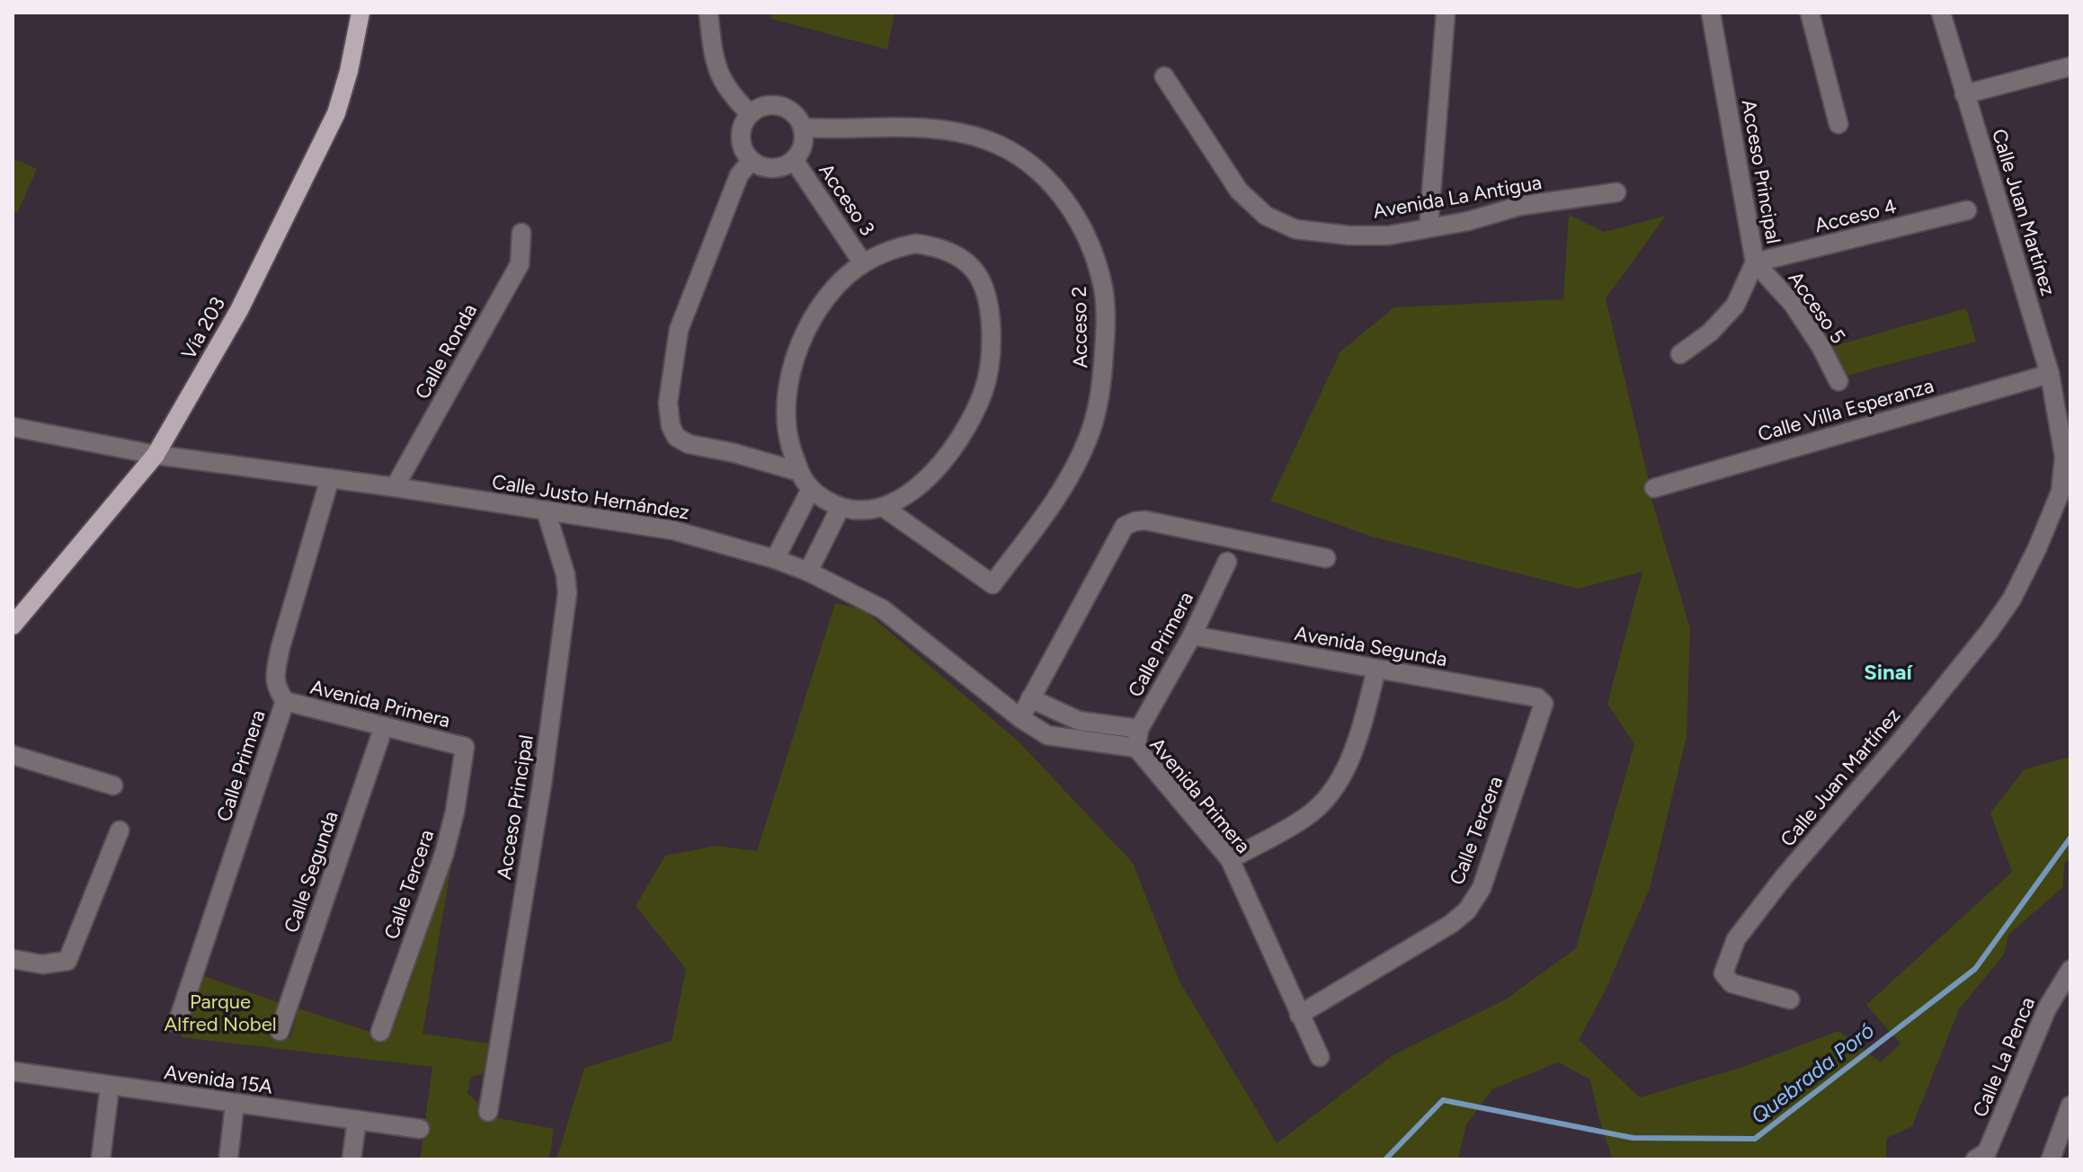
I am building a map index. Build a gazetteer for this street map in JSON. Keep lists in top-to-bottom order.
{
  "streets": {
    "main road": ["Vía 203"],
    "street": [
      "Acceso Principal",
      "Avenida La Antigua",
      "Acceso 3",
      "Calle Juan Martínez",
      "Acceso 4",
      "Acceso 5",
      "Acceso 2",
      "Calle Ronda",
      "Calle Villa Esperanza",
      "Calle Justo Hernández",
      "Calle Primera",
      "Avenida Segunda",
      "Avenida Primera",
      "Calle Tercera",
      "Calle Segunda",
      "Calle La Penca",
      "Avenida 15A"
    ]
  },
  "crossings": [
    ["Acceso Principal", "Acceso 4"],
    ["Acceso Principal", "Acceso 5"],
    ["Acceso Principal", "Calle Justo Hernández"],
    ["Acceso 3", "Acceso 2"],
    ["Calle Juan Martínez", "Calle Villa Esperanza"],
    ["Acceso 4", "Acceso 5"],
    ["Vía 203", "Calle Justo Hernández"],
    ["Calle Ronda", "Calle Justo Hernández"],
    ["Calle Justo Hernández", "Calle Primera"],
    ["Calle Justo Hernández", "Avenida Primera"],
    ["Calle Primera", "Avenida Segunda"],
    ["Calle Primera", "Avenida Primera"],
    ["Avenida Segunda", "Calle Tercera"],
    ["Avenida Primera", "Calle Tercera"],
    ["Avenida Primera", "Calle Segunda"]
  ],
  "districts": ["Sinaí"],
  "water": ["Quebrada Poró"],
  "parks": ["Parque Alfred Nobel"]
}
